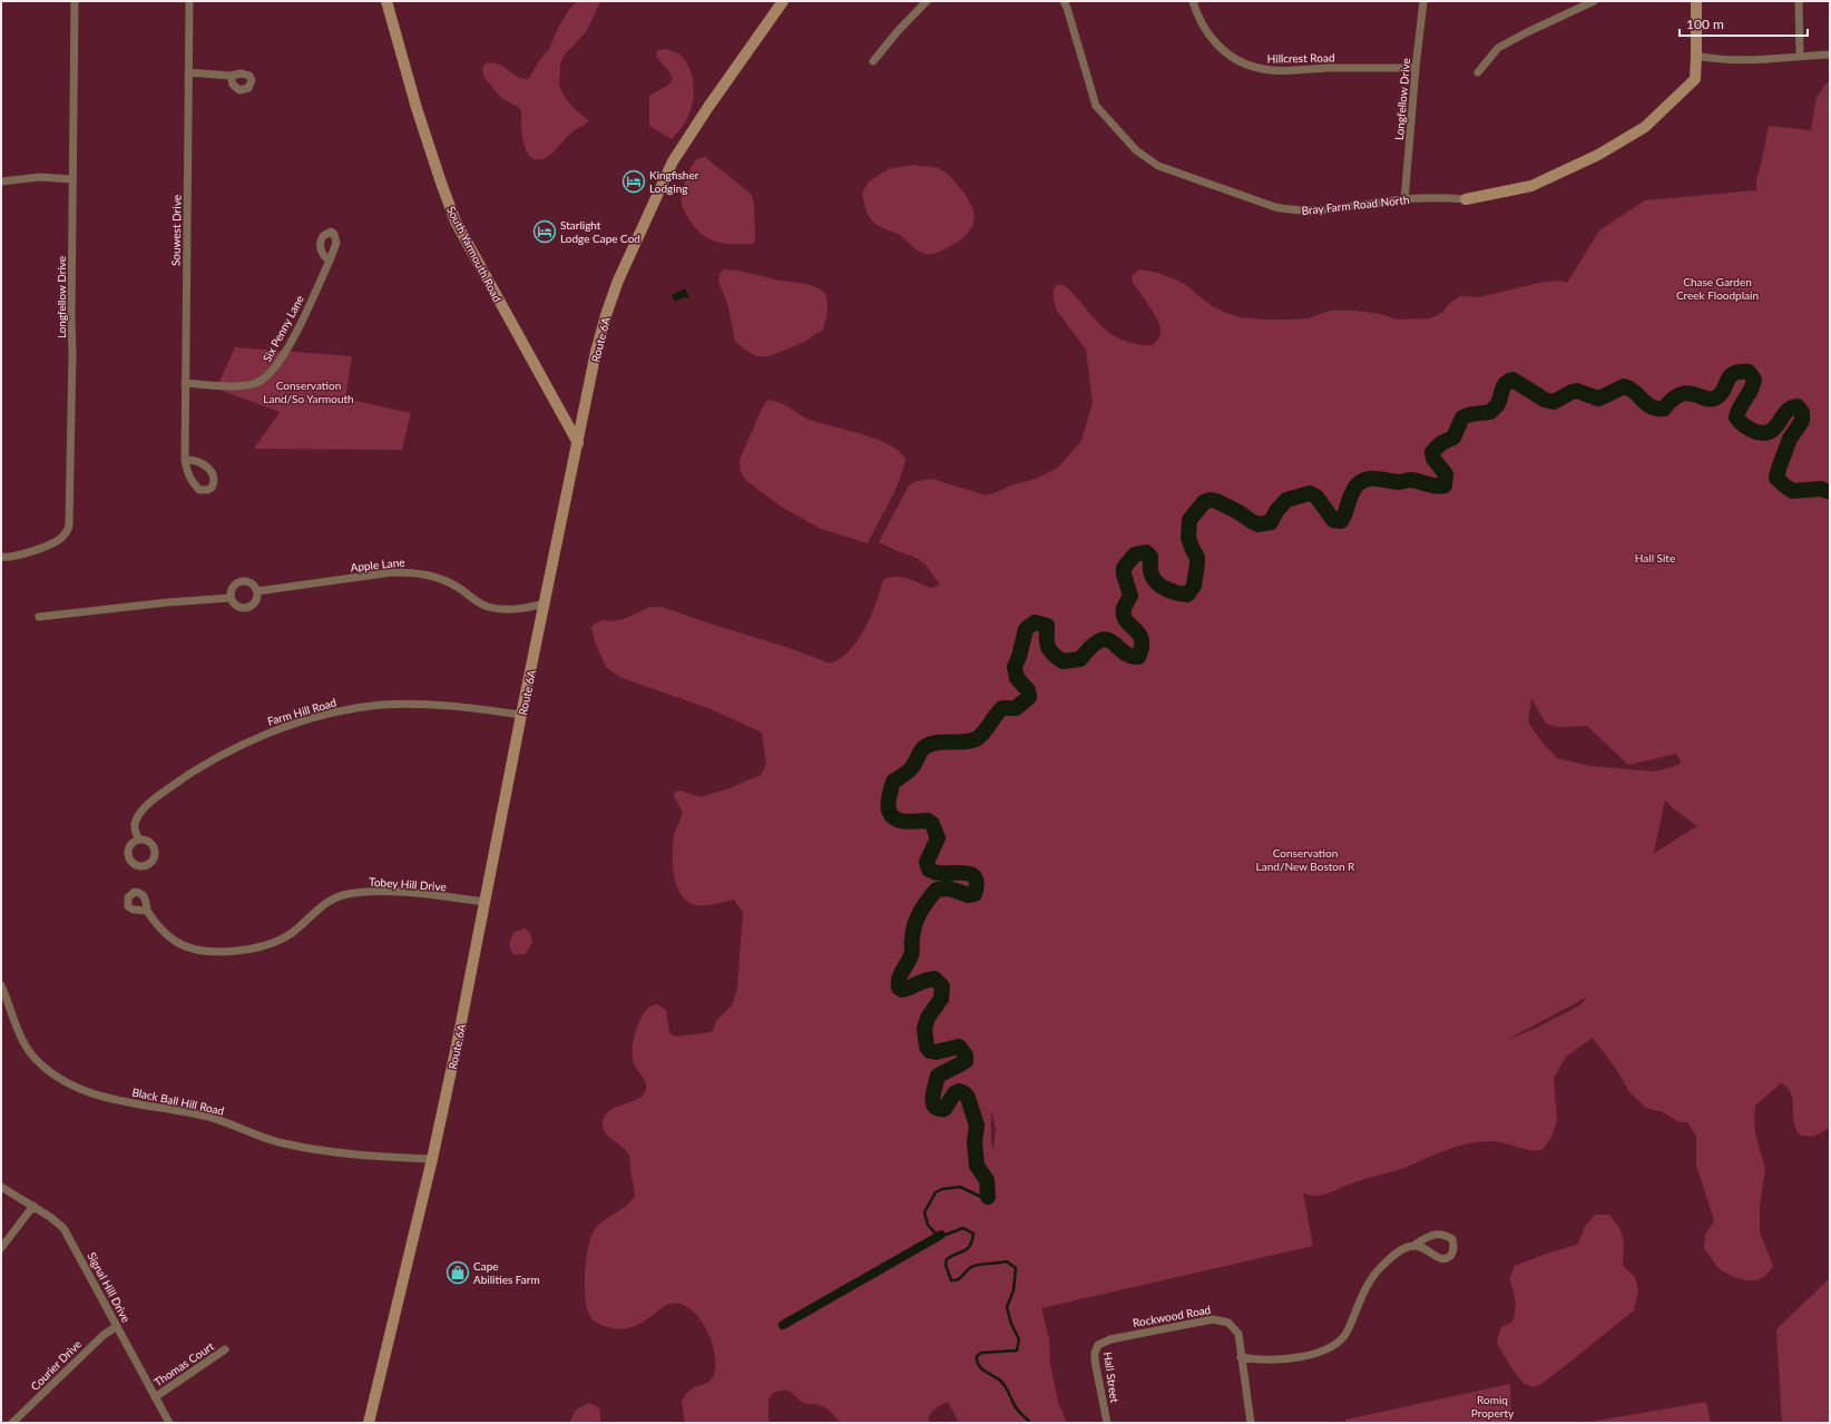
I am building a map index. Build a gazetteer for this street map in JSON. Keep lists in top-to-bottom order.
{
  "streets": {
    "main road": ["Bray Farm Road North", "South Yarmouth Road", "Route 6A"],
    "street": [
      "Hillcrest Road",
      "Longfellow Drive",
      "Souwest Drive",
      "Six Penny Lane",
      "Apple Lane",
      "Farm Hill Road",
      "Tobey Hill Drive",
      "Black Ball Hill Road",
      "Signal Hill Drive",
      "Rockwood Road",
      "Thomas Court",
      "Courier Drive",
      "Hall Street"
    ]
  },
  "crossings": [
    ["Hillcrest Road", "Longfellow Drive"],
    ["Longfellow Drive", "Bray Farm Road North"],
    ["Souwest Drive", "Six Penny Lane"],
    ["South Yarmouth Road", "Route 6A"],
    ["Route 6A", "Apple Lane"],
    ["Route 6A", "Farm Hill Road"],
    ["Route 6A", "Tobey Hill Drive"],
    ["Route 6A", "Black Ball Hill Road"],
    ["Signal Hill Drive", "Thomas Court"],
    ["Signal Hill Drive", "Courier Drive"],
    ["Rockwood Road", "Hall Street"]
  ],
  "parks": [
    "Chase Garden Creek Floodplain",
    "Conservation Land/So Yarmouth",
    "Hall Site",
    "Conservation Land/New Boston R",
    "Romiq Property"
  ],
  "places": {
    "hotel": ["Kingfisher Lodging", "Starlight Lodge Cape Cod"],
    "shop": ["Cape Abilities Farm"]
  },
  "scale_bar": "100 m"
}
